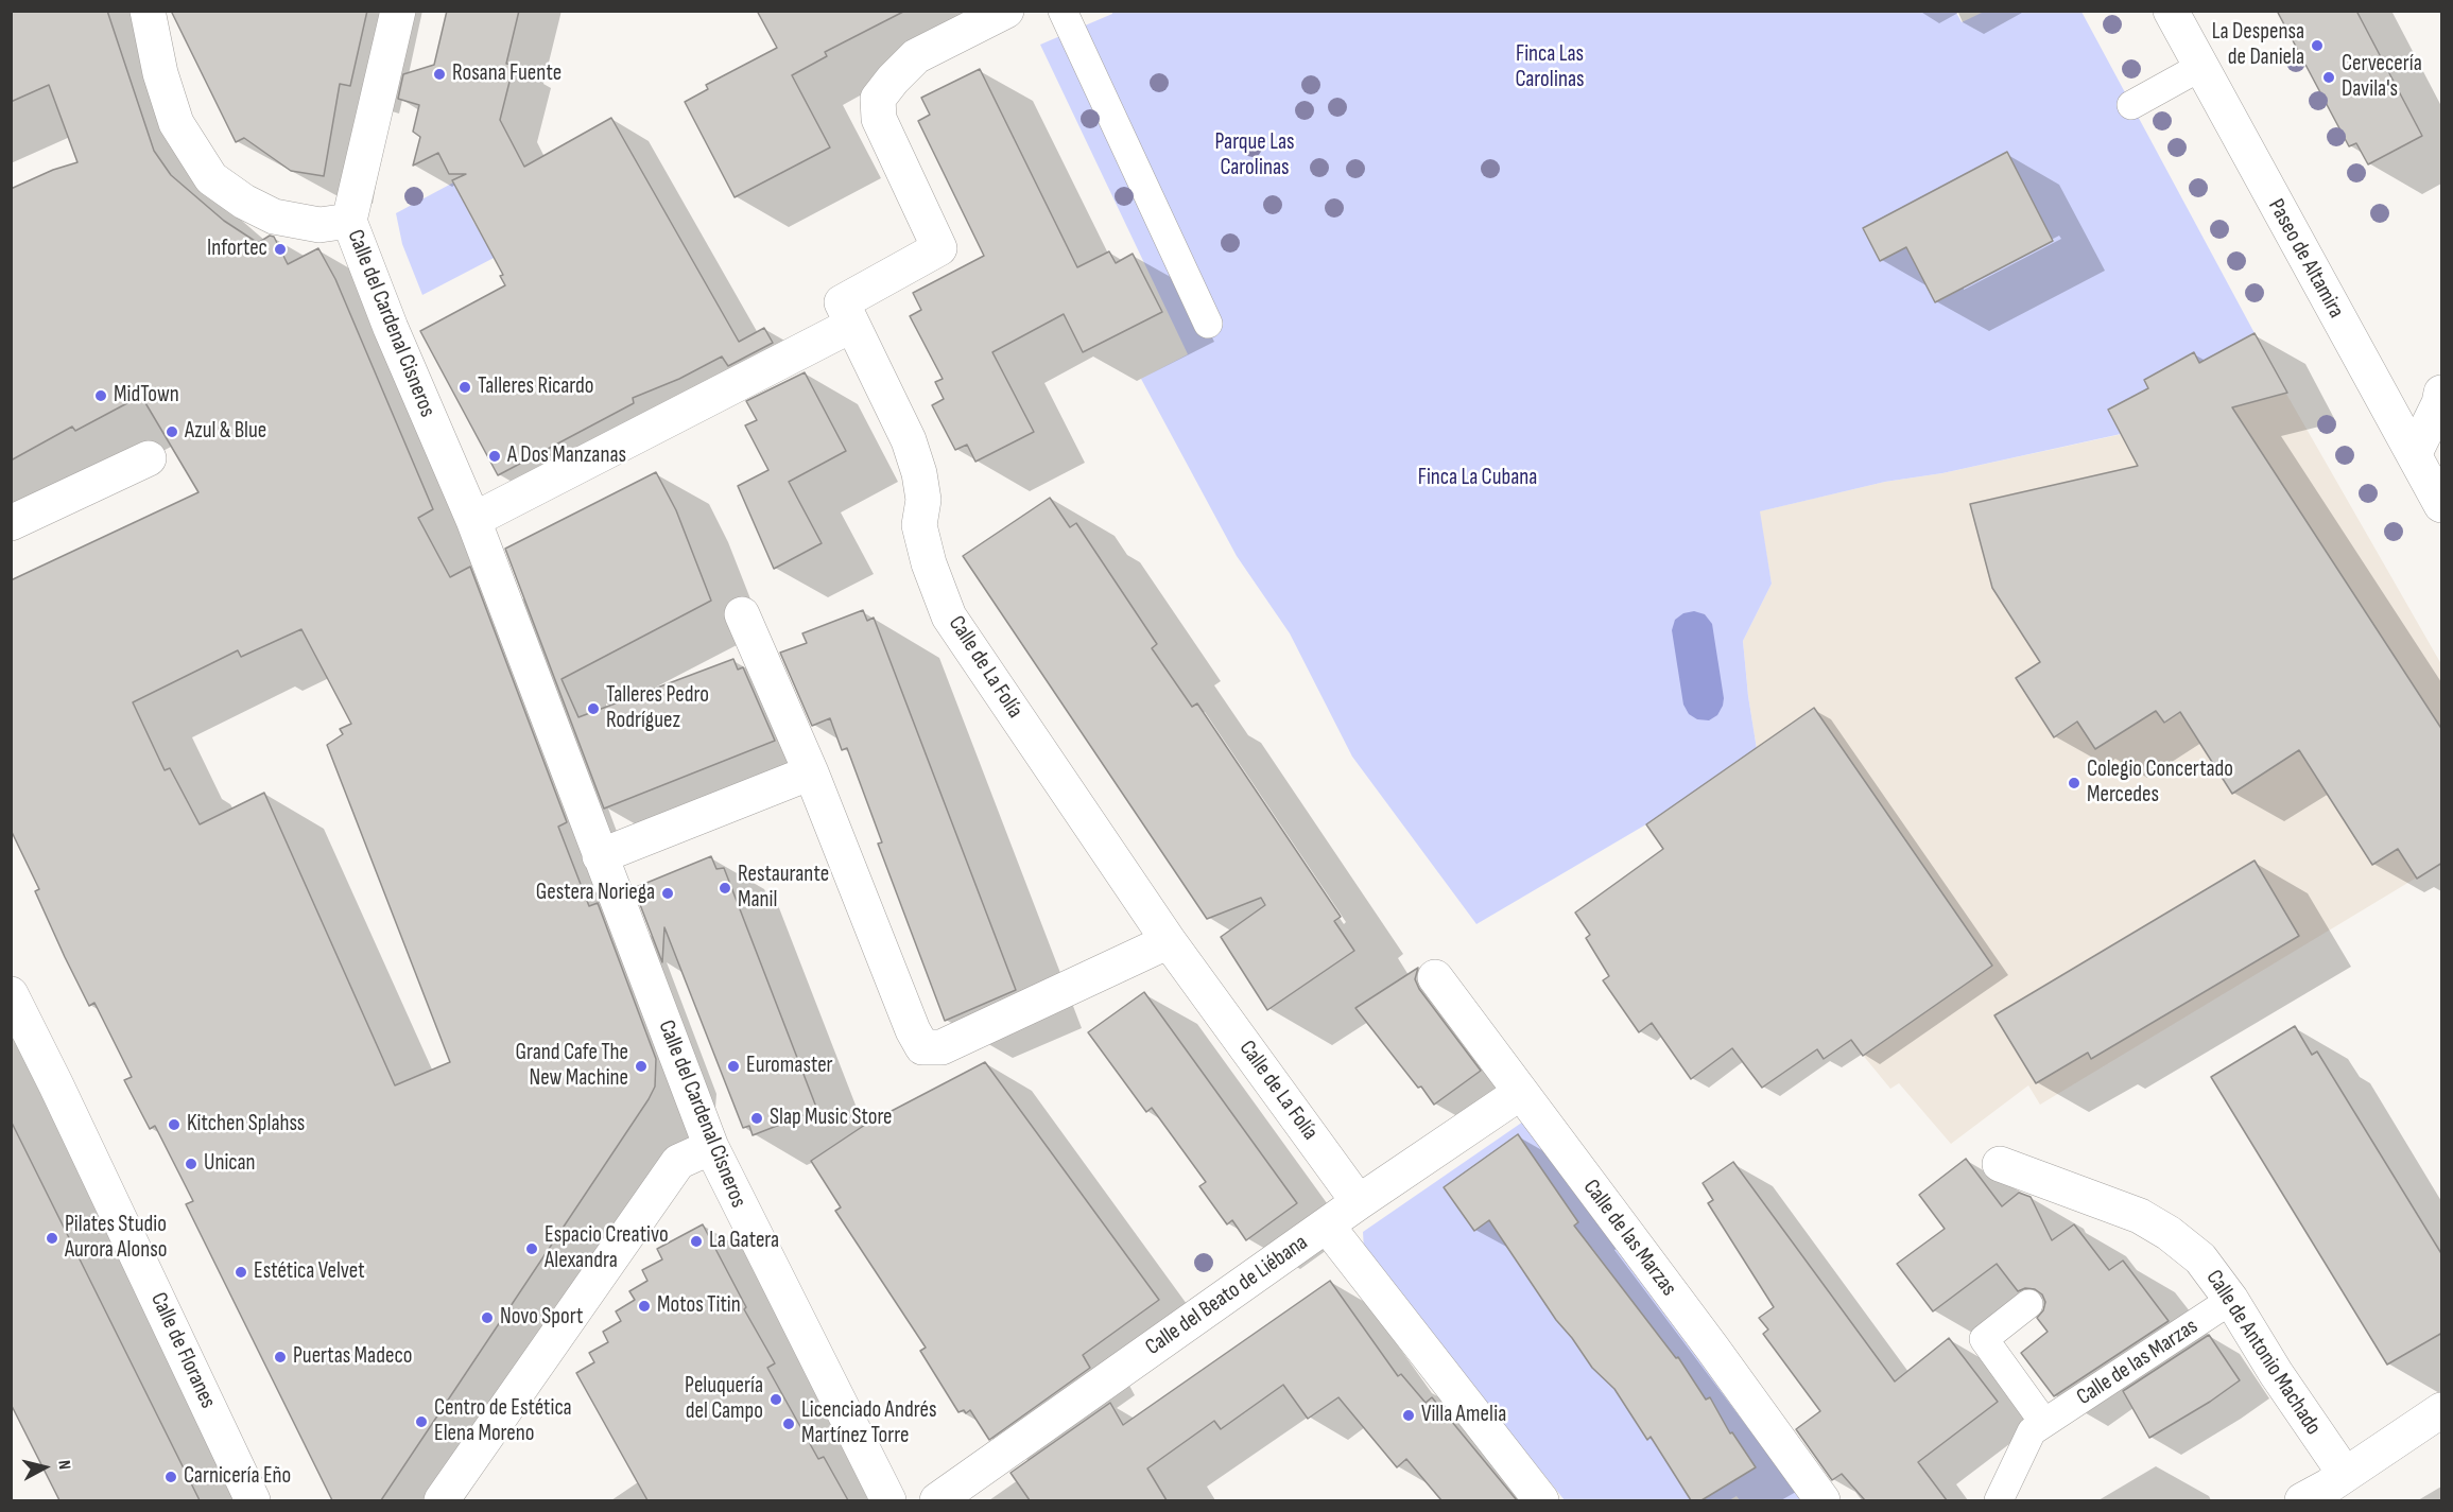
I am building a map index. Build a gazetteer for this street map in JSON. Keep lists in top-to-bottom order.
{
  "streets": {
    "street": [
      "Paseo de Altamira",
      "Calle del Cardenal Cisneros",
      "Calle de La Folía",
      "Calle de las Marzas",
      "Calle del Beato de Liébana",
      "Calle de Floranes",
      "Calle de Antonio Machado"
    ]
  },
  "crossings": [
    ["Calle de La Folía", "Calle del Beato de Liébana"],
    ["Calle de las Marzas", "Calle del Beato de Liébana"],
    ["Calle de las Marzas", "Calle de Antonio Machado"]
  ],
  "parks": ["Finca Las Carolinas", "Parque Las Carolinas", "Finca La Cubana"],
  "places": [
    "La Despensa de Daniela",
    "Rosana Fuente",
    "Cervecería Davila's",
    "Infortec",
    "Talleres Ricardo",
    "MidTown",
    "Azul & Blue",
    "A Dos Manzanas",
    "Talleres Pedro Rodríguez",
    "Colegio Concertado Mercedes",
    "Restaurante Manil",
    "Gestera Noriega",
    "Grand Cafe The New Machine",
    "Euromaster",
    "Slap Music Store",
    "Kitchen Splahss",
    "Unican",
    "Pilates Studio Aurora Alonso",
    "La Gatera",
    "Espacio Creativo Alexandra",
    "Estética Velvet",
    "Motos Titin",
    "Novo Sport",
    "Puertas Madeco",
    "Peluquería del Campo",
    "Villa Amelia",
    "Centro de Estética Elena Moreno",
    "Licenciado Andrés Martínez Torre",
    "Carnicería Eño"
  ],
  "north": "right"
}
